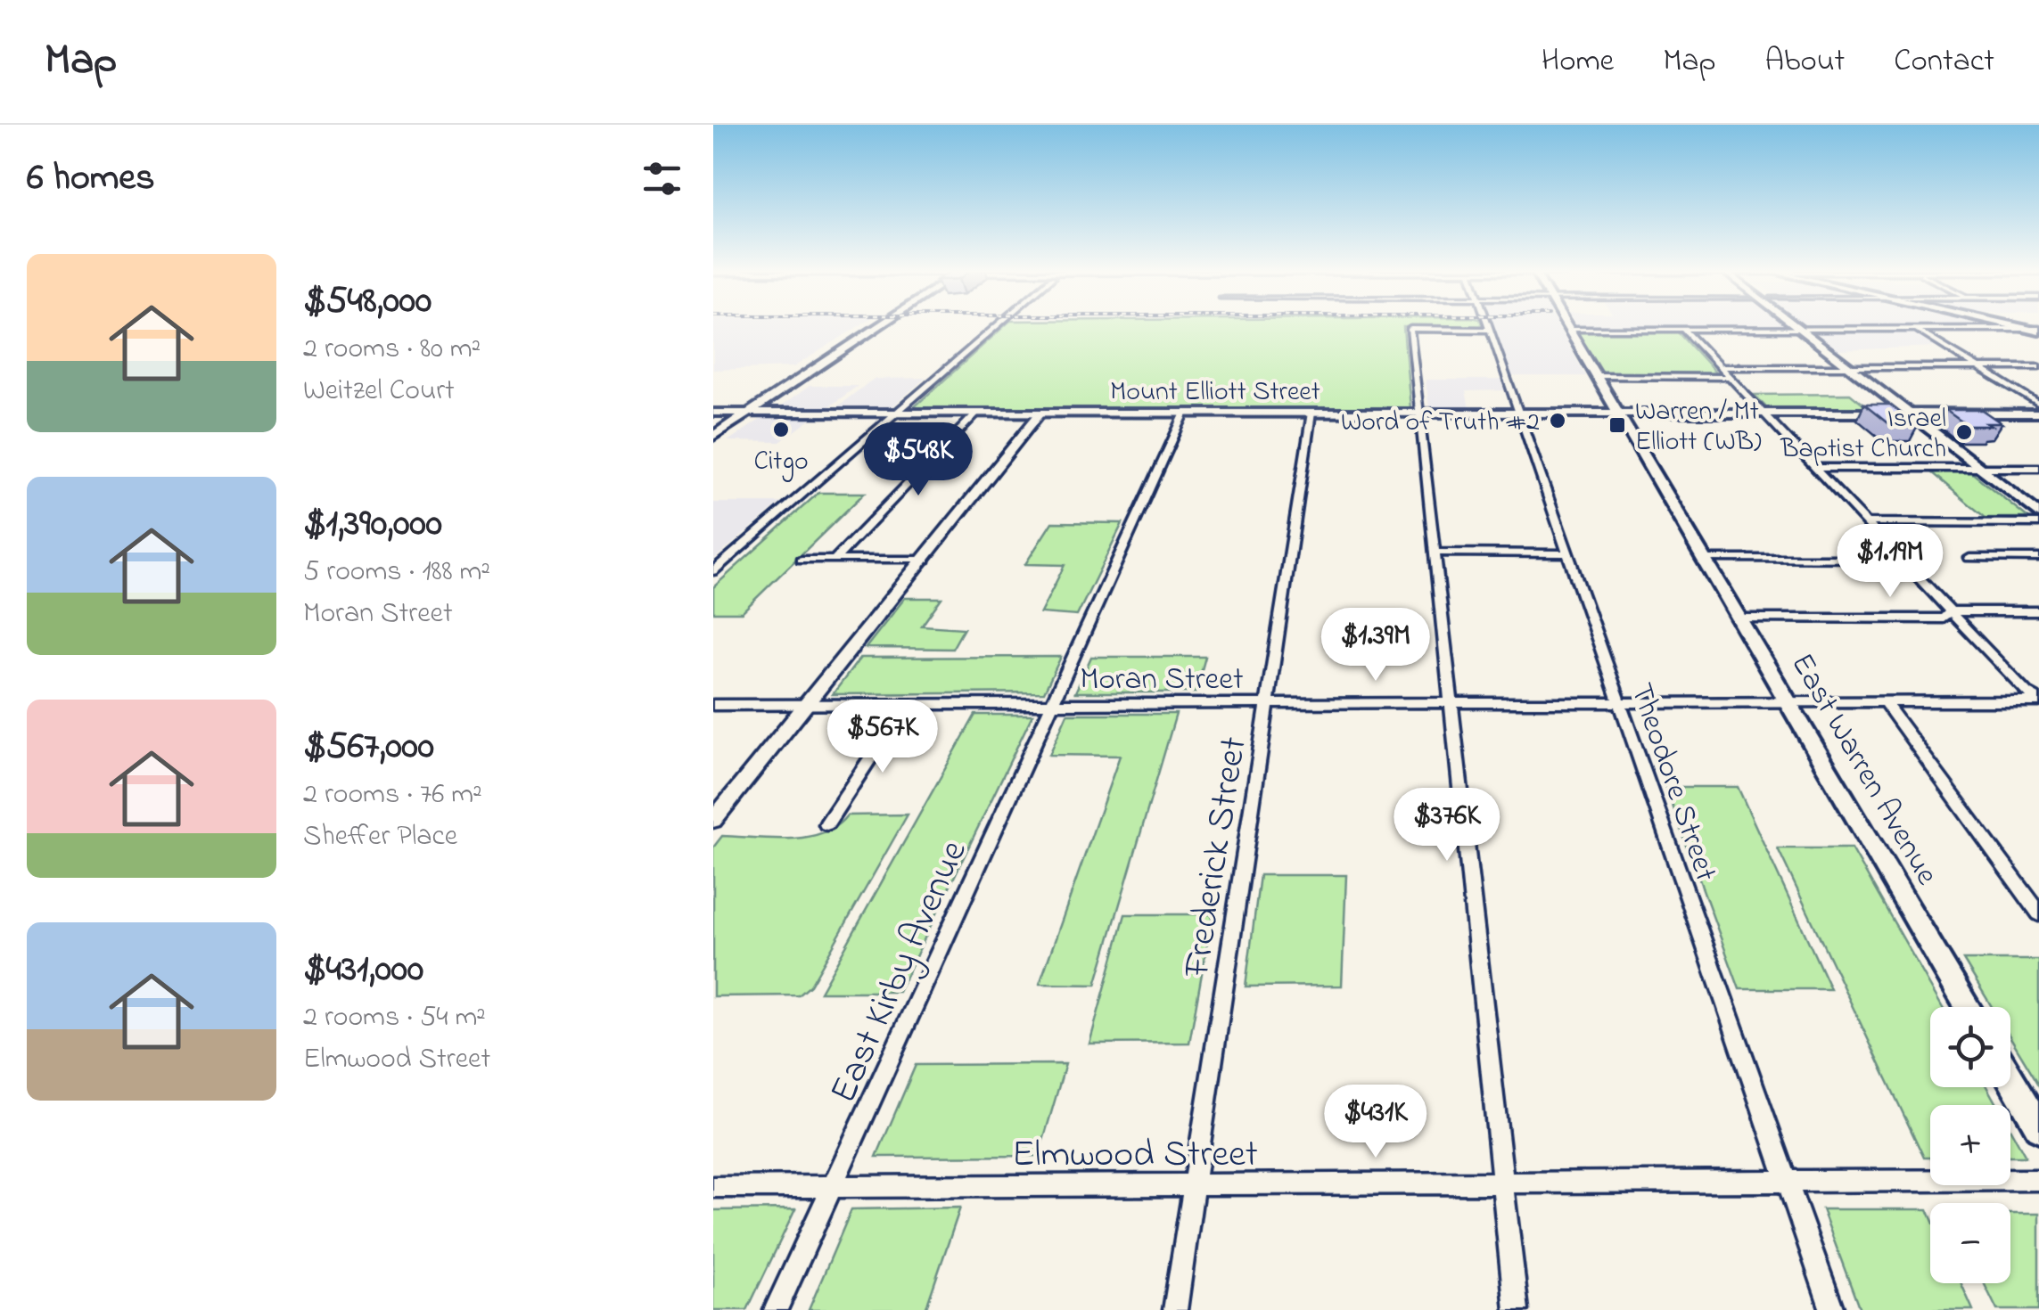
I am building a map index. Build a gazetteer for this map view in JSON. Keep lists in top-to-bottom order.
{
  "streets": {
    "main road": ["Mount Elliott Street", "East Warren Avenue"],
    "street": [
      "Moran Street",
      "Theodore Street",
      "Frederick Street",
      "East Kirby Avenue",
      "Elmwood Street"
    ]
  },
  "crossings": [
    ["Mount Elliott Street", "East Warren Avenue"],
    ["Mount Elliott Street", "Theodore Street"],
    ["Mount Elliott Street", "Frederick Street"],
    ["Mount Elliott Street", "East Kirby Avenue"],
    ["Moran Street", "East Warren Avenue"],
    ["Moran Street", "Theodore Street"],
    ["Moran Street", "Frederick Street"],
    ["Moran Street", "East Kirby Avenue"],
    ["Theodore Street", "Elmwood Street"],
    ["Frederick Street", "Elmwood Street"],
    ["East Kirby Avenue", "Elmwood Street"]
  ],
  "places": {
    "other": ["Word of Truth #2", "Citgo", "Israel Baptist Church"],
    "transit": ["Warren / Mt Elliott (WB)"]
  },
  "page": {
    "header": "Map",
    "nav": [
      "Home",
      "Map",
      "About",
      "Contact"
    ],
    "heading": "6 homes",
    "list": [
      {
        "name": "$548,000",
        "note": "2 rooms · 80 m² · Weitzel Court"
      },
      {
        "name": "$1,390,000",
        "note": "5 rooms · 188 m² · Moran Street"
      },
      {
        "name": "$567,000",
        "note": "2 rooms · 76 m² · Sheffer Place"
      },
      {
        "name": "$431,000",
        "note": "2 rooms · 54 m² · Elmwood Street"
      }
    ],
    "price": [
      "$548K",
      "$1.19M",
      "$1.39M",
      "$567K",
      "$376K",
      "$431K"
    ],
    "map_buttons": ["+", "−"]
  }
}
